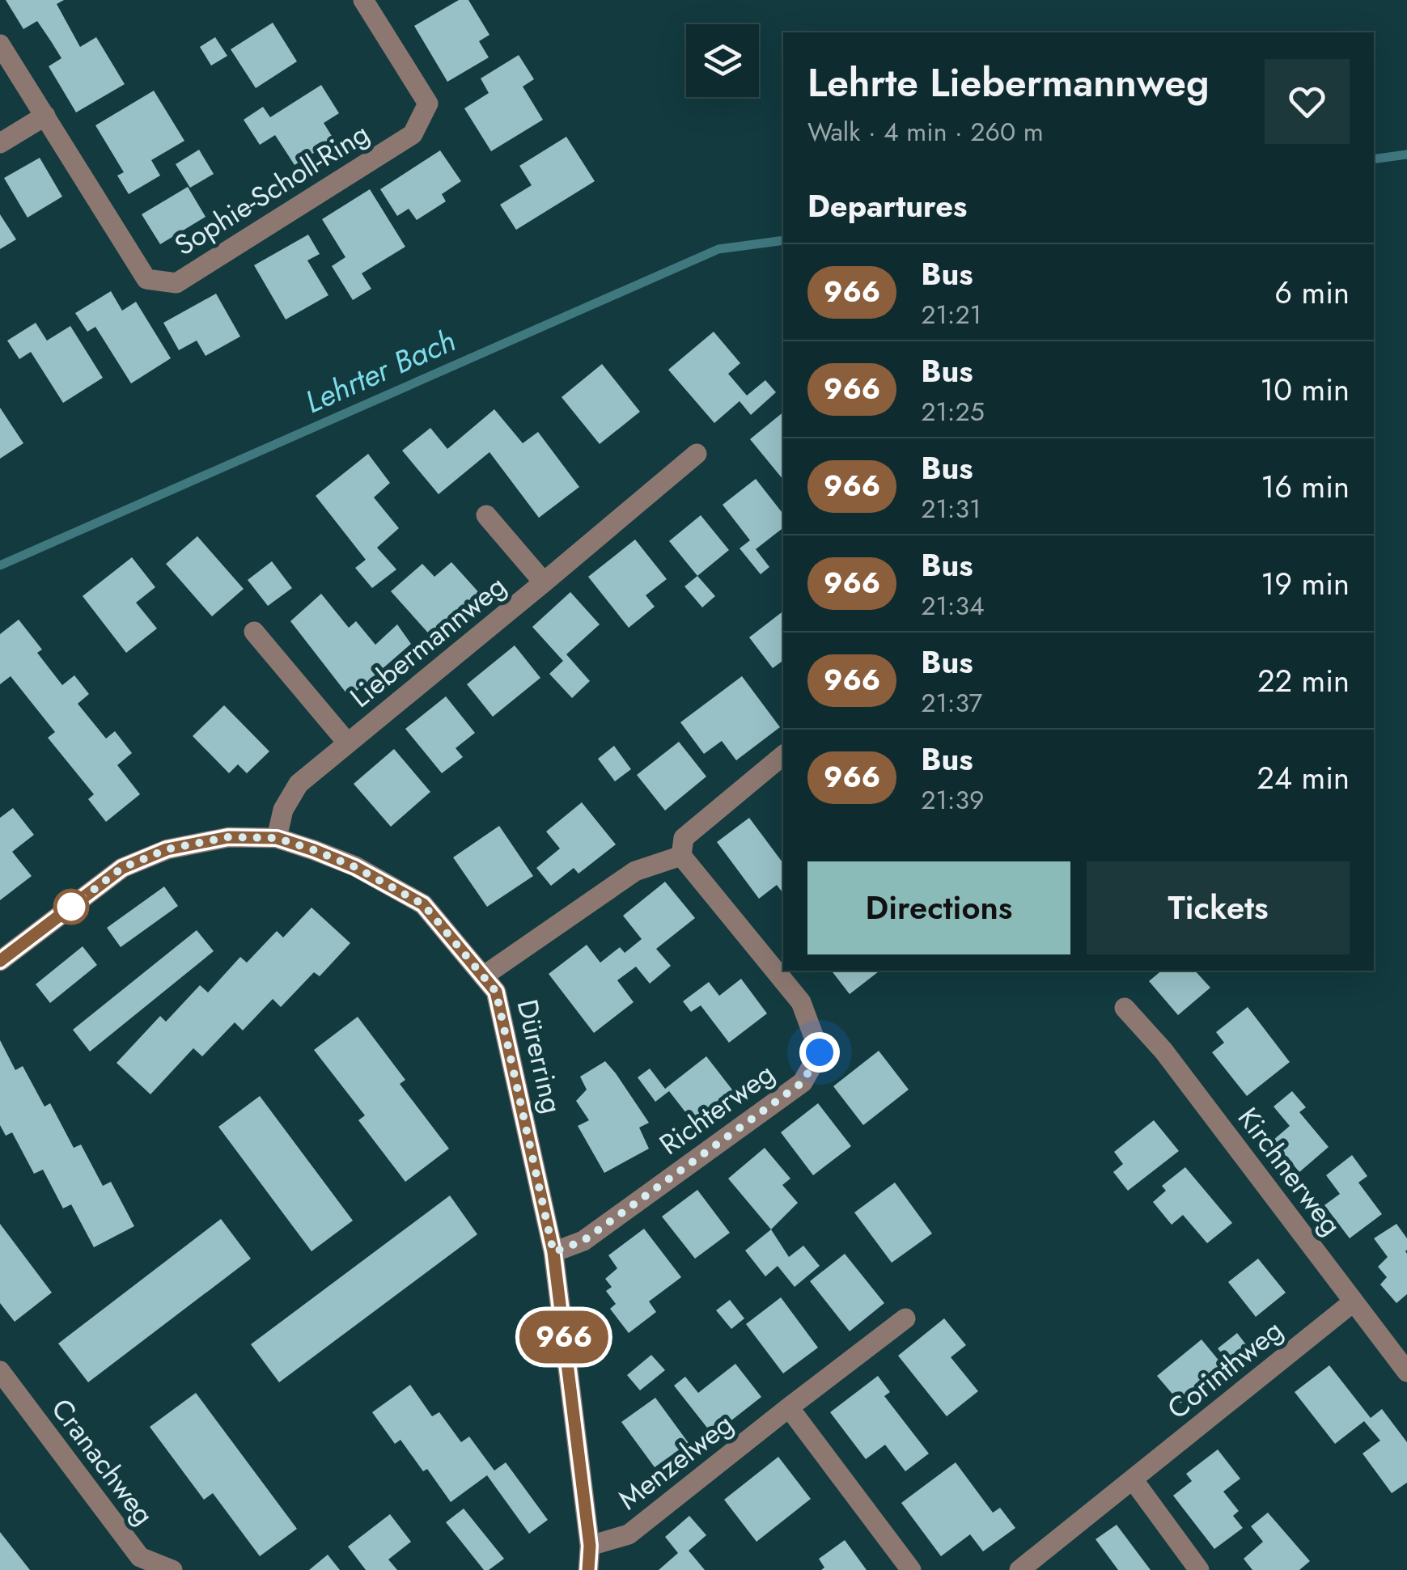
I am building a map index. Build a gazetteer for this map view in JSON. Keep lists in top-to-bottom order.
{
  "streets": {
    "street": [
      "Sophie-Scholl-Ring",
      "Liebermannweg",
      "Dürerring",
      "Richterweg",
      "Kirchnerweg",
      "Corinthweg",
      "Cranachweg",
      "Menzelweg"
    ]
  },
  "crossings": [
    ["Liebermannweg", "Dürerring"],
    ["Dürerring", "Richterweg"],
    ["Dürerring", "Menzelweg"],
    ["Kirchnerweg", "Corinthweg"]
  ],
  "water": ["Lehrter Bach"],
  "lines": ["bus line 966"],
  "page": {
    "on_map": "966",
    "heading": [
      ["Lehrte Liebermannweg", "Walk · 4 min · 260 m"],
      "Departures"
    ],
    "list": [
      {
        "mark": "966",
        "name": "Bus",
        "note": "21:21",
        "value": "6 min"
      },
      {
        "mark": "966",
        "name": "Bus",
        "note": "21:25",
        "value": "10 min"
      },
      {
        "mark": "966",
        "name": "Bus",
        "note": "21:31",
        "value": "16 min"
      },
      {
        "mark": "966",
        "name": "Bus",
        "note": "21:34",
        "value": "19 min"
      },
      {
        "mark": "966",
        "name": "Bus",
        "note": "21:37",
        "value": "22 min"
      },
      {
        "mark": "966",
        "name": "Bus",
        "note": "21:39",
        "value": "24 min"
      }
    ],
    "buttons": ["Directions", "Tickets"]
  }
}
